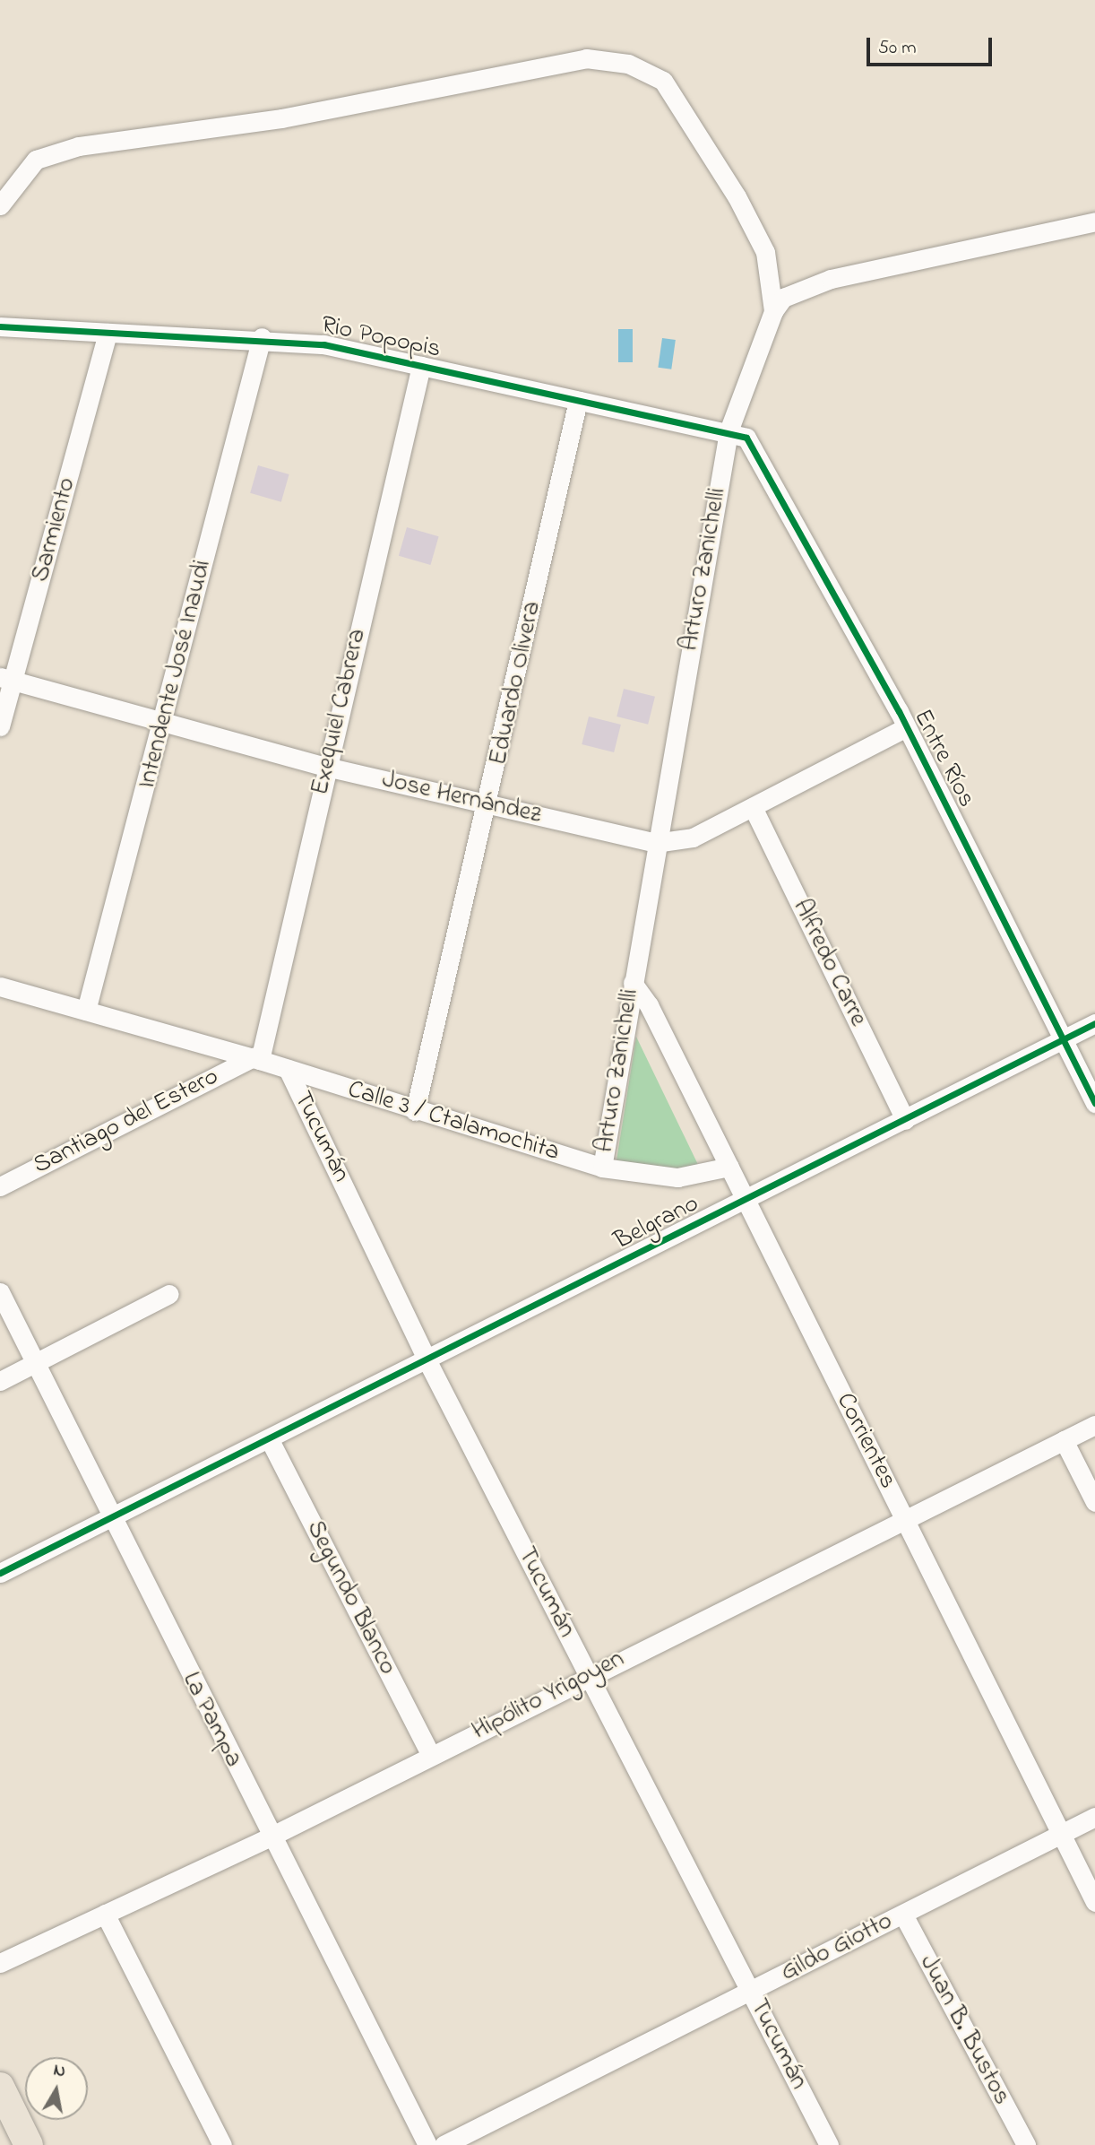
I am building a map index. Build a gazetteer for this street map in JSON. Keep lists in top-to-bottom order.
{
  "streets": {
    "street": [
      "Rio Popopis",
      "Sarmiento",
      "Arturo Zanichelli",
      "Intendente José Inaudi",
      "Eduardo Olivera",
      "Exequiel Cabrera",
      "Entre Ríos",
      "Jose Hernández",
      "Alfredo Carre",
      "Santiago del Estero",
      "Calle 3 / Ctalamochita",
      "Tucumán",
      "Belgrano",
      "Corrientes",
      "Segundo Blanco",
      "Hipólito Yrigoyen",
      "La Pampa",
      "Gildo Giotto",
      "Juan B. Bustos"
    ]
  },
  "crossings": [
    ["Rio Popopis", "Sarmiento"],
    ["Rio Popopis", "Arturo Zanichelli"],
    ["Rio Popopis", "Intendente José Inaudi"],
    ["Rio Popopis", "Eduardo Olivera"],
    ["Rio Popopis", "Exequiel Cabrera"],
    ["Rio Popopis", "Entre Ríos"],
    ["Sarmiento", "Jose Hernández"],
    ["Arturo Zanichelli", "Entre Ríos"],
    ["Arturo Zanichelli", "Jose Hernández"],
    ["Arturo Zanichelli", "Calle 3 / Ctalamochita"],
    ["Arturo Zanichelli", "Corrientes"],
    ["Intendente José Inaudi", "Jose Hernández"],
    ["Intendente José Inaudi", "Calle 3 / Ctalamochita"],
    ["Eduardo Olivera", "Jose Hernández"],
    ["Eduardo Olivera", "Calle 3 / Ctalamochita"],
    ["Exequiel Cabrera", "Jose Hernández"],
    ["Exequiel Cabrera", "Santiago del Estero"],
    ["Exequiel Cabrera", "Calle 3 / Ctalamochita"],
    ["Entre Ríos", "Jose Hernández"],
    ["Entre Ríos", "Belgrano"],
    ["Jose Hernández", "Alfredo Carre"],
    ["Alfredo Carre", "Belgrano"],
    ["Santiago del Estero", "Calle 3 / Ctalamochita"],
    ["Calle 3 / Ctalamochita", "Tucumán"],
    ["Calle 3 / Ctalamochita", "Corrientes"],
    ["Tucumán", "Belgrano"],
    ["Tucumán", "Hipólito Yrigoyen"],
    ["Tucumán", "Gildo Giotto"],
    ["Belgrano", "Corrientes"],
    ["Belgrano", "Segundo Blanco"],
    ["Belgrano", "La Pampa"],
    ["Corrientes", "Hipólito Yrigoyen"],
    ["Corrientes", "Gildo Giotto"],
    ["Segundo Blanco", "Hipólito Yrigoyen"],
    ["Hipólito Yrigoyen", "La Pampa"],
    ["Gildo Giotto", "Juan B. Bustos"]
  ],
  "scale_bar": "50 m",
  "north": "top"
}
